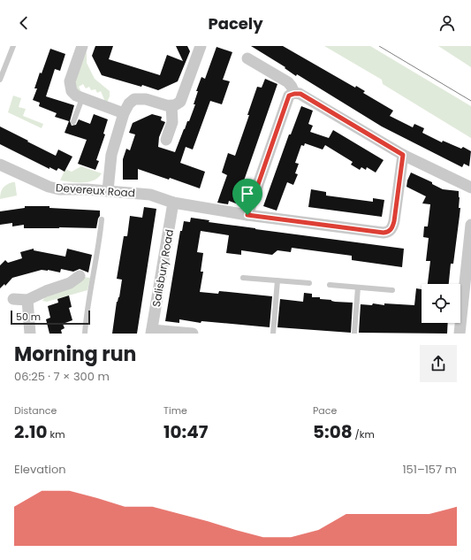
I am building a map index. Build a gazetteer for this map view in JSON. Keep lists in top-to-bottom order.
{
  "streets": {
    "street": ["Devereux Road", "Salisbury Road"]
  },
  "crossings": [
    ["Devereux Road", "Salisbury Road"]
  ],
  "scale_bar": "50 m",
  "page": {
    "header": "Pacely",
    "scale": "50 m",
    "heading": ["Morning run", "06:25 · 7 × 300 m"],
    "stats": [
      ["Distance", "2.10 km"],
      ["Time", "10:47"],
      ["Pace", "5:08 /km"]
    ],
    "chart": ["Elevation", "151–157 m"]
  }
}
